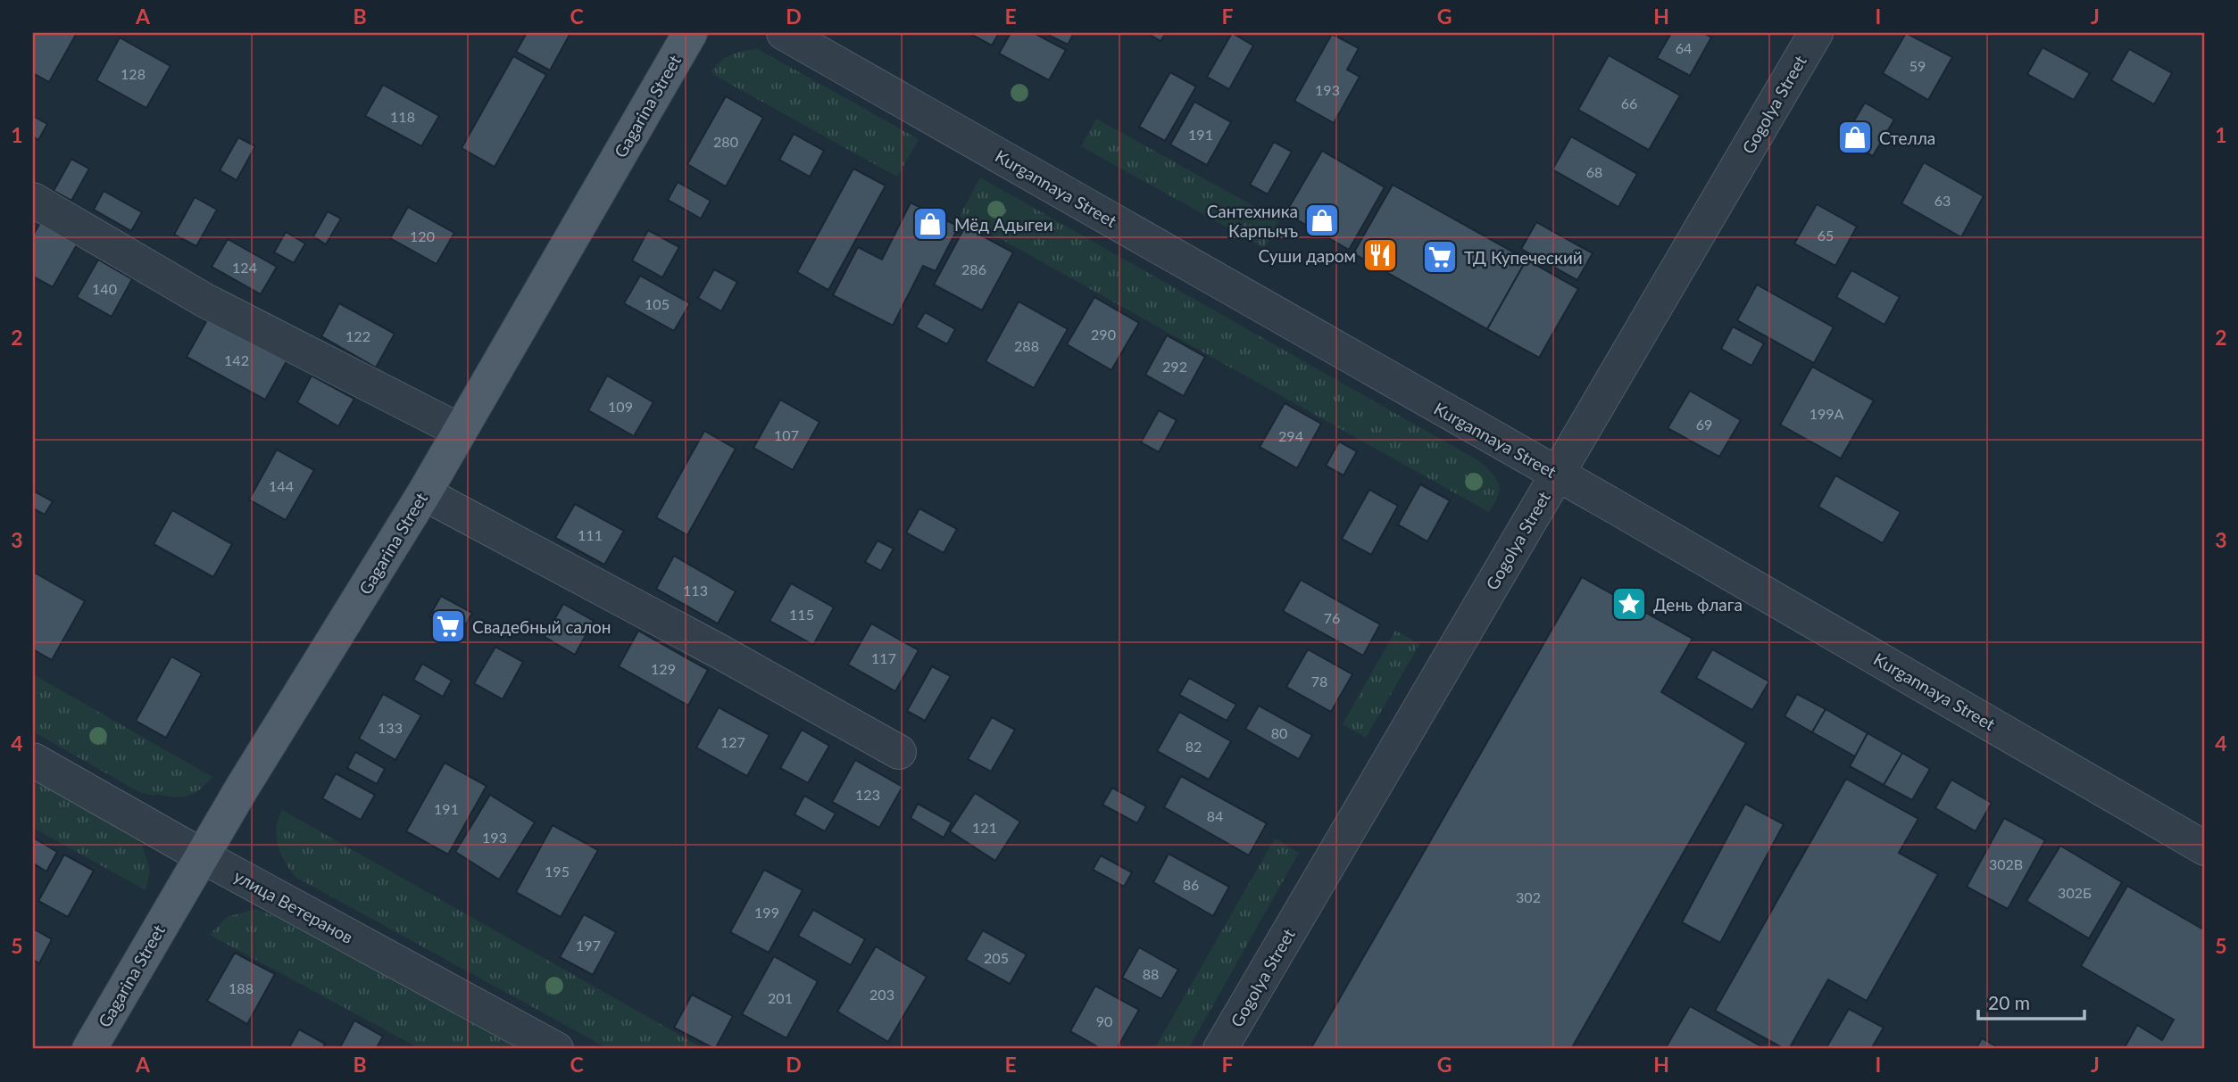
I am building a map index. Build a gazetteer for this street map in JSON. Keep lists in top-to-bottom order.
{
  "streets": {
    "main road": ["Gagarina Street"],
    "street": ["Gogolya Street", "Kurgannaya Street", "улица Ветеранов"]
  },
  "crossings": [
    ["Gogolya Street", "Kurgannaya Street"],
    ["Gagarina Street", "улица Ветеранов"]
  ],
  "places": {
    "shop": ["Стелла", "Сантехника Карпычъ", "Мёд Адыгеи"],
    "restaurant": ["Суши даром"],
    "supermarket": ["ТД Купеческий", "Свадебный салон"],
    "place": ["День флага"]
  },
  "house_numbers": [
    "64",
    "59",
    "128",
    "193",
    "66",
    "118",
    "191",
    "280",
    "68",
    "63",
    "65",
    "120",
    "124",
    "286",
    "140",
    "105",
    "290",
    "122",
    "288",
    "142",
    "292",
    "109",
    "199А",
    "69",
    "107",
    "294",
    "144",
    "111",
    "113",
    "115",
    "76",
    "117",
    "129",
    "78",
    "133",
    "80",
    "127",
    "82",
    "123",
    "191",
    "84",
    "121",
    "193",
    "302В",
    "195",
    "86",
    "302Б",
    "302",
    "199",
    "197",
    "205",
    "88",
    "188",
    "203",
    "201",
    "90"
  ],
  "scale_bar": "20 m",
  "grid": {
    "columns": [
      "A",
      "B",
      "C",
      "D",
      "E",
      "F",
      "G",
      "H",
      "I",
      "J"
    ],
    "rows": [
      "1",
      "2",
      "3",
      "4",
      "5"
    ]
  }
}
